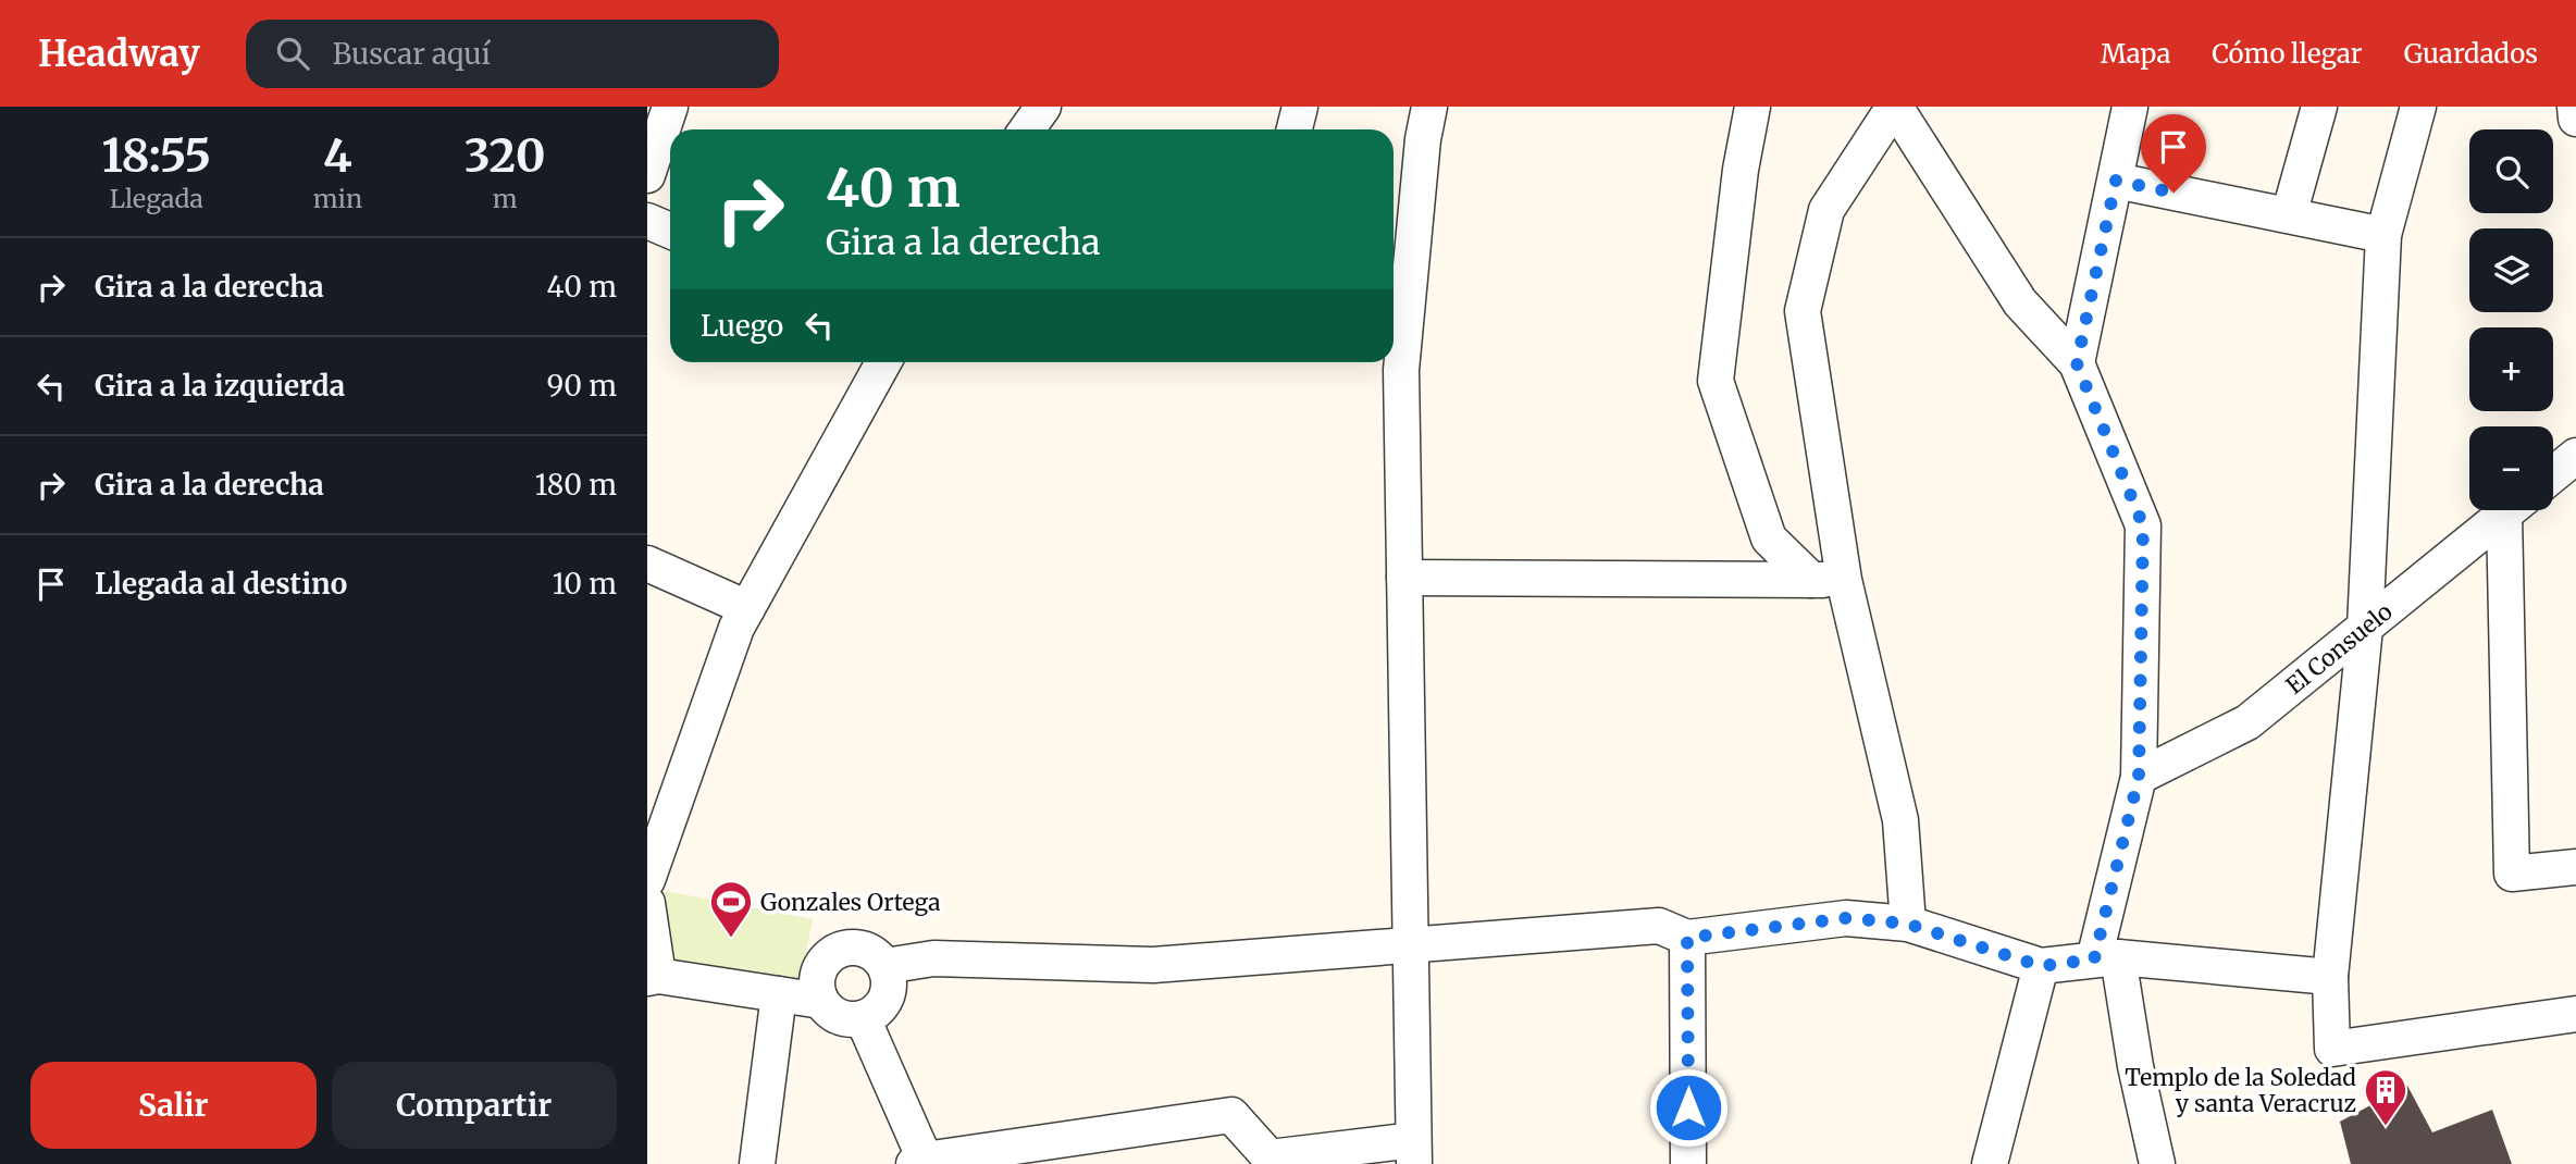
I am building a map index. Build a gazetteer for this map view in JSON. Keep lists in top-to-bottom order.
{
  "streets": {
    "street": ["El Consuelo"]
  },
  "places": {
    "sports": ["Gonzales Ortega"],
    "building": ["Templo de la Soledad y santa Veracruz"]
  },
  "page": {
    "header": "Headway",
    "search": "Buscar aquí",
    "nav": ["Mapa", "Cómo llegar", "Guardados"],
    "eta": [
      "18:55",
      "Llegada",
      "4",
      "min",
      "320",
      "m"
    ],
    "map_buttons": ["+", "−"],
    "turn": ["40 m", "Gira a la derecha"],
    "list": [
      {
        "name": "Gira a la derecha",
        "value": "40 m"
      },
      {
        "name": "Gira a la izquierda",
        "value": "90 m"
      },
      {
        "name": "Gira a la derecha",
        "value": "180 m"
      },
      {
        "name": "Llegada al destino",
        "value": "10 m"
      }
    ],
    "then": "Luego",
    "buttons": ["Salir", "Compartir"]
  }
}
